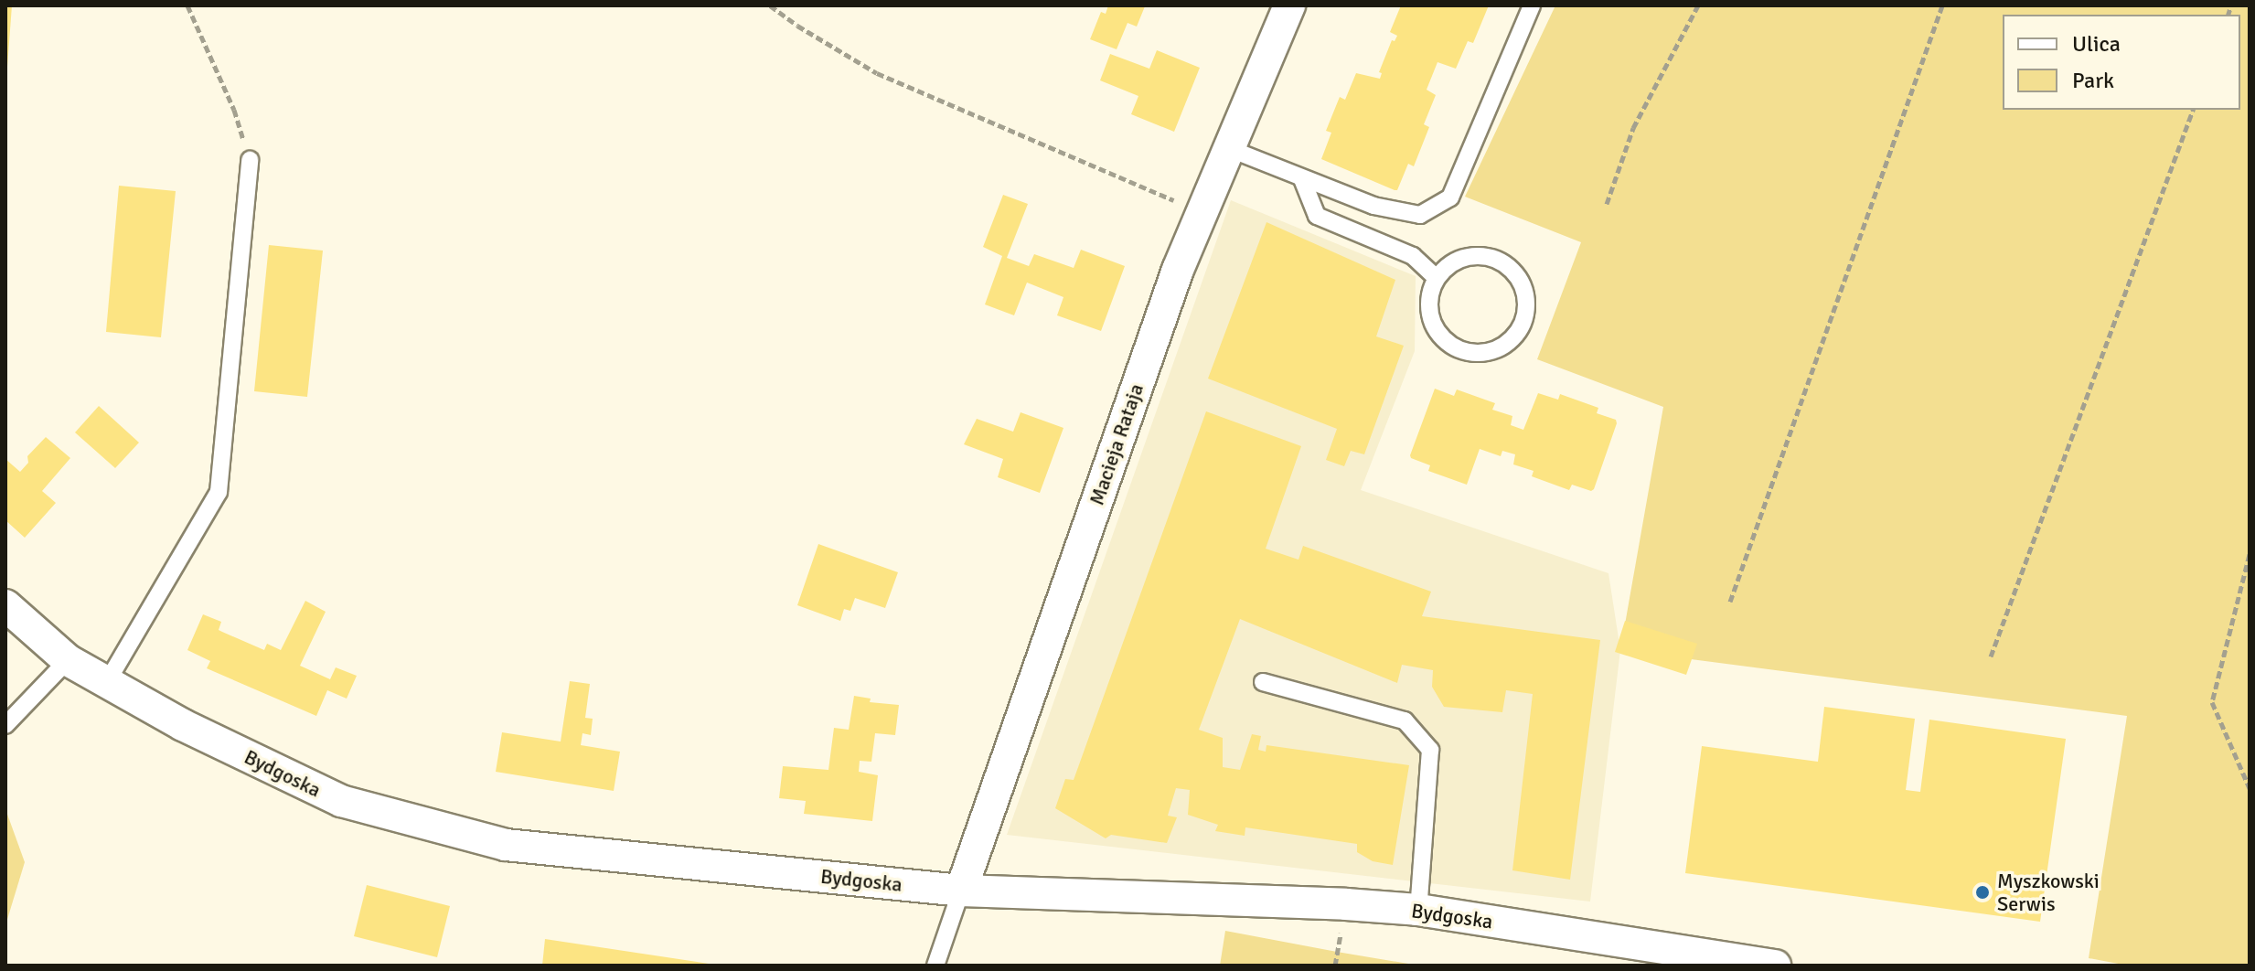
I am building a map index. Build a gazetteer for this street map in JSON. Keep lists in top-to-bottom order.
{
  "streets": {
    "street": ["Macieja Rataja", "Bydgoska"]
  },
  "crossings": [
    ["Macieja Rataja", "Bydgoska"]
  ],
  "places": ["Myszkowski Serwis"],
  "legend": ["Ulica", "Park"]
}
